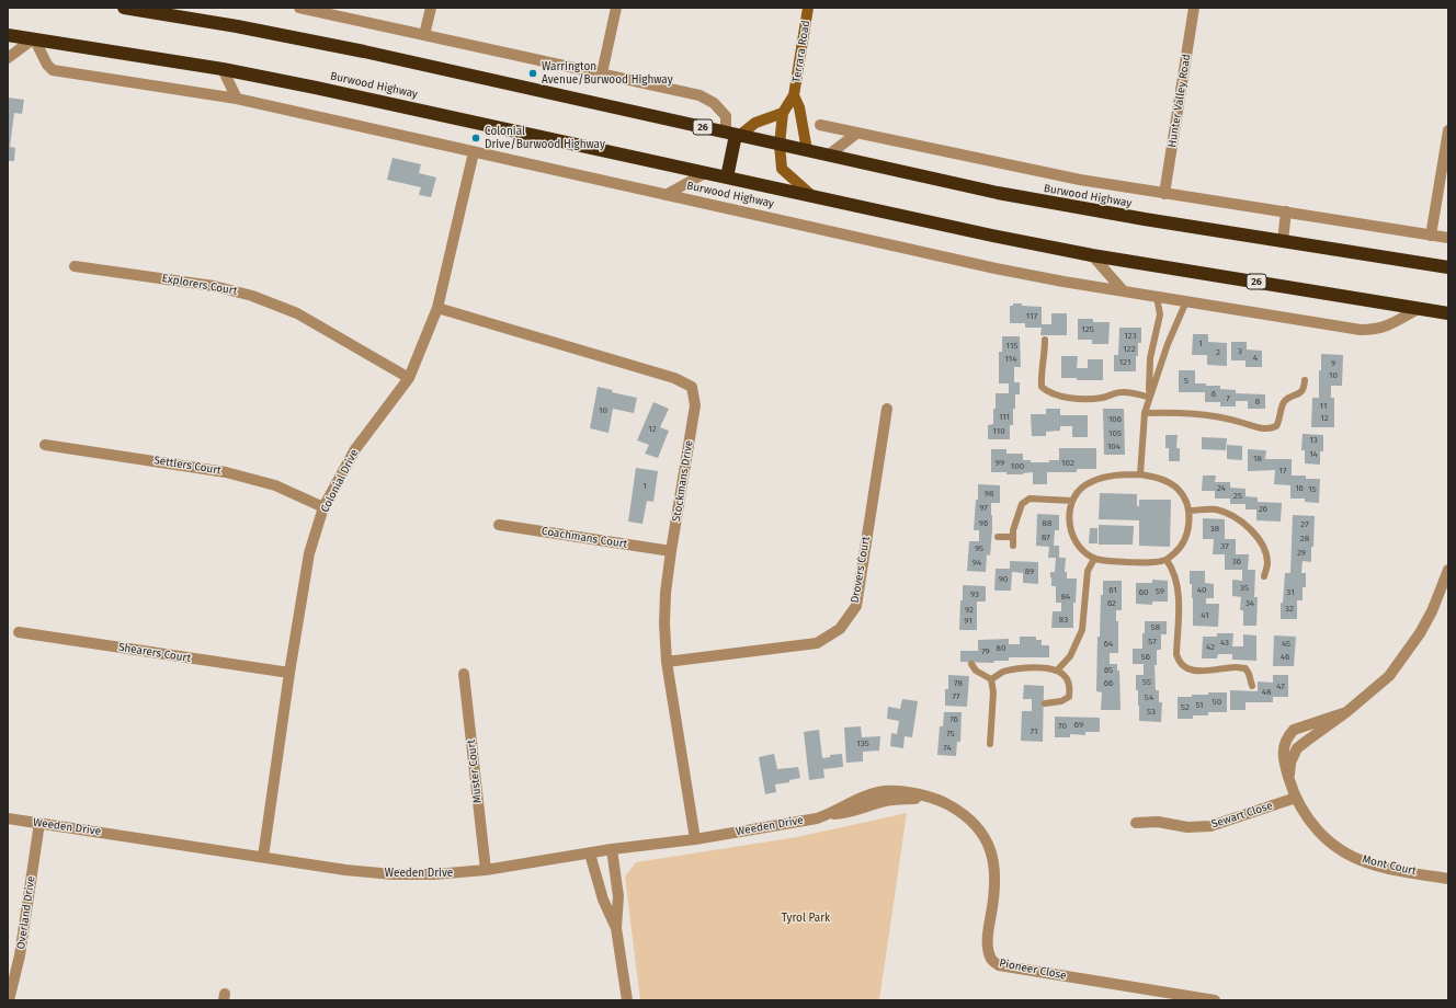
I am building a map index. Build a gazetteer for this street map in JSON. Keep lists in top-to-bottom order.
{
  "streets": {
    "highway": ["Burwood Highway", "26"],
    "street": [
      "Terrara Road",
      "Hunter Valley Road",
      "Explorers Court",
      "Settlers Court",
      "Colonial Drive",
      "Stockmans Drive",
      "Coachmans Court",
      "Drovers Court",
      "Shearers Court",
      "Muster Court",
      "Sewart Close",
      "Weeden Drive",
      "Mont Court",
      "Overland Drive",
      "Pioneer Close"
    ]
  },
  "crossings": [
    ["Terrara Road", "Burwood Highway"],
    ["Burwood Highway", "Hunter Valley Road"],
    ["Burwood Highway", "Colonial Drive"],
    ["Explorers Court", "Colonial Drive"],
    ["Settlers Court", "Colonial Drive"],
    ["Colonial Drive", "Stockmans Drive"],
    ["Colonial Drive", "Shearers Court"],
    ["Colonial Drive", "Weeden Drive"],
    ["Stockmans Drive", "Coachmans Court"],
    ["Stockmans Drive", "Drovers Court"],
    ["Stockmans Drive", "Weeden Drive"],
    ["Muster Court", "Weeden Drive"],
    ["Sewart Close", "Mont Court"],
    ["Weeden Drive", "Overland Drive"],
    ["Weeden Drive", "Pioneer Close"]
  ],
  "parks": ["Tyrol Park"],
  "places": ["Warrington Avenue/Burwood Highway", "Colonial Drive/Burwood Highway"],
  "house_numbers": [
    "117",
    "125",
    "123",
    "1",
    "115",
    "122",
    "3",
    "2",
    "4",
    "114",
    "121",
    "9",
    "10",
    "5",
    "6",
    "7",
    "8",
    "11",
    "10",
    "111",
    "12",
    "106",
    "12",
    "110",
    "105",
    "13",
    "104",
    "14",
    "18",
    "99",
    "102",
    "100",
    "17",
    "1",
    "24",
    "16",
    "15",
    "98",
    "25",
    "97",
    "26",
    "96",
    "88",
    "27",
    "38",
    "87",
    "28",
    "37",
    "95",
    "29",
    "36",
    "94",
    "89",
    "90",
    "35",
    "61",
    "40",
    "59",
    "60",
    "31",
    "93",
    "84",
    "62",
    "34",
    "32",
    "92",
    "41",
    "83",
    "91",
    "58",
    "57",
    "43",
    "64",
    "45",
    "42",
    "80",
    "79",
    "56",
    "46",
    "65",
    "55",
    "78",
    "66",
    "47",
    "48",
    "77",
    "54",
    "50",
    "51",
    "52",
    "53",
    "76",
    "69",
    "70",
    "71",
    "75",
    "135",
    "74"
  ]
}
